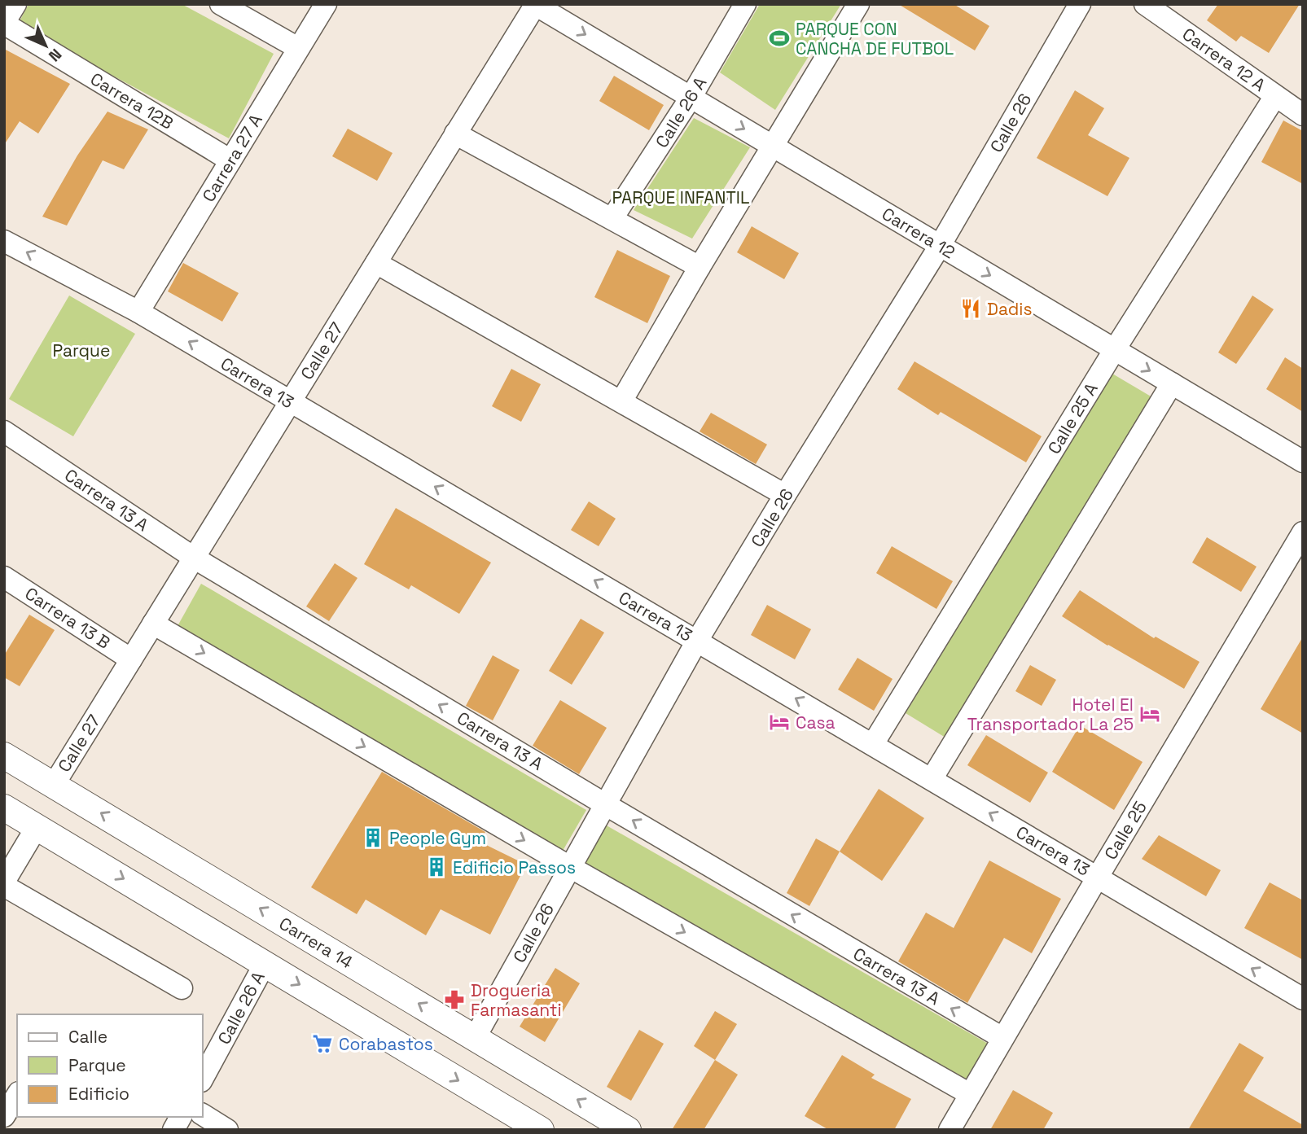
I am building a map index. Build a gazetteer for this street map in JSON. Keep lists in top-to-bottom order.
{
  "streets": {
    "street": [
      "Carrera 12 A",
      "Carrera 12B",
      "Calle 26 A",
      "Calle 26",
      "Carrera 27 A",
      "Carrera 12",
      "Calle 27",
      "Carrera 13",
      "Calle 25 A",
      "Carrera 13 A",
      "Carrera 13 B",
      "Calle 25",
      "Carrera 14"
    ]
  },
  "crossings": [
    ["Carrera 12 A", "Calle 25 A"],
    ["Carrera 12B", "Carrera 27 A"],
    ["Calle 26 A", "Carrera 12"],
    ["Calle 26", "Carrera 12"],
    ["Calle 26", "Carrera 13"],
    ["Calle 26", "Carrera 13 A"],
    ["Calle 26", "Carrera 14"],
    ["Carrera 27 A", "Carrera 13"],
    ["Carrera 12", "Calle 27"],
    ["Carrera 12", "Calle 25 A"],
    ["Calle 27", "Carrera 13"],
    ["Calle 27", "Carrera 13 A"],
    ["Calle 27", "Carrera 13 B"],
    ["Calle 27", "Carrera 14"],
    ["Carrera 13", "Calle 25 A"],
    ["Carrera 13", "Calle 25"],
    ["Carrera 13 A", "Calle 25"]
  ],
  "parks": ["PARQUE INFANTIL", "Parque"],
  "places": {
    "sports": ["PARQUE CON CANCHA DE FUTBOL"],
    "restaurant": ["Dadis"],
    "hotel": ["Hotel El Transportador La 25", "Casa"],
    "building": ["People Gym", "Edificio Passos"],
    "pharmacy": ["Drogueria Farmasanti"],
    "supermarket": ["Corabastos"]
  },
  "legend": ["Calle", "Parque", "Edificio"],
  "north": "bottom right"
}
